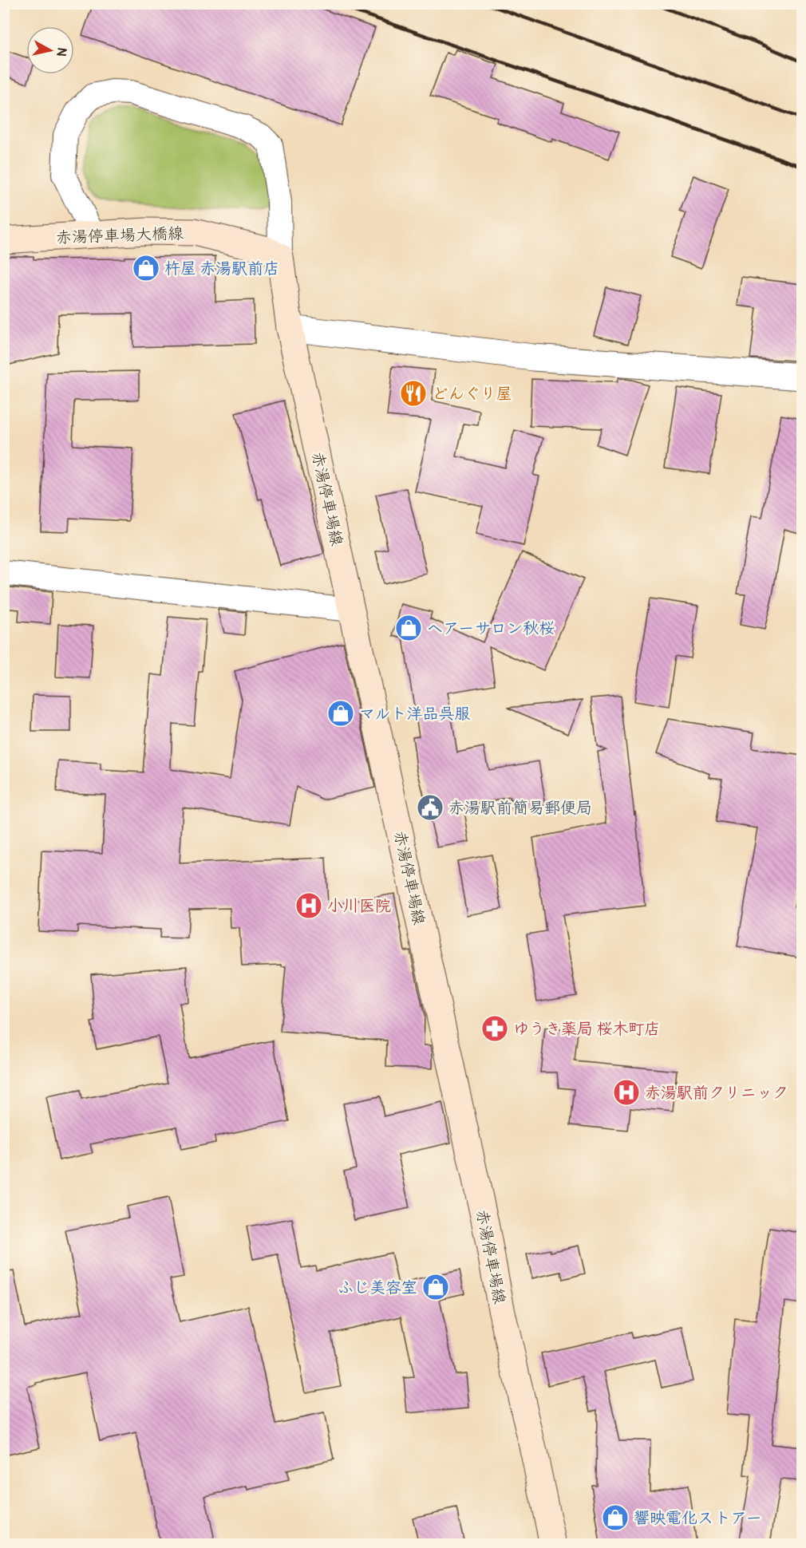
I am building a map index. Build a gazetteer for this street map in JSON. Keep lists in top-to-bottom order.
{
  "streets": {
    "main road": ["赤湯停車場大橋線", "赤湯停車場線"]
  },
  "crossings": [
    ["赤湯停車場大橋線", "赤湯停車場線"]
  ],
  "places": {
    "shop": [
      "杵屋 赤湯駅前店",
      "ヘアーサロン秋桜",
      "マルト洋品呉服",
      "ふじ美容室",
      "響映電化ストアー"
    ],
    "restaurant": ["どんぐり屋"],
    "public building": ["赤湯駅前簡易郵便局"],
    "hospital": ["小川医院", "赤湯駅前クリニック"],
    "pharmacy": ["ゆうき薬局 桜木町店"]
  },
  "north": "right"
}
